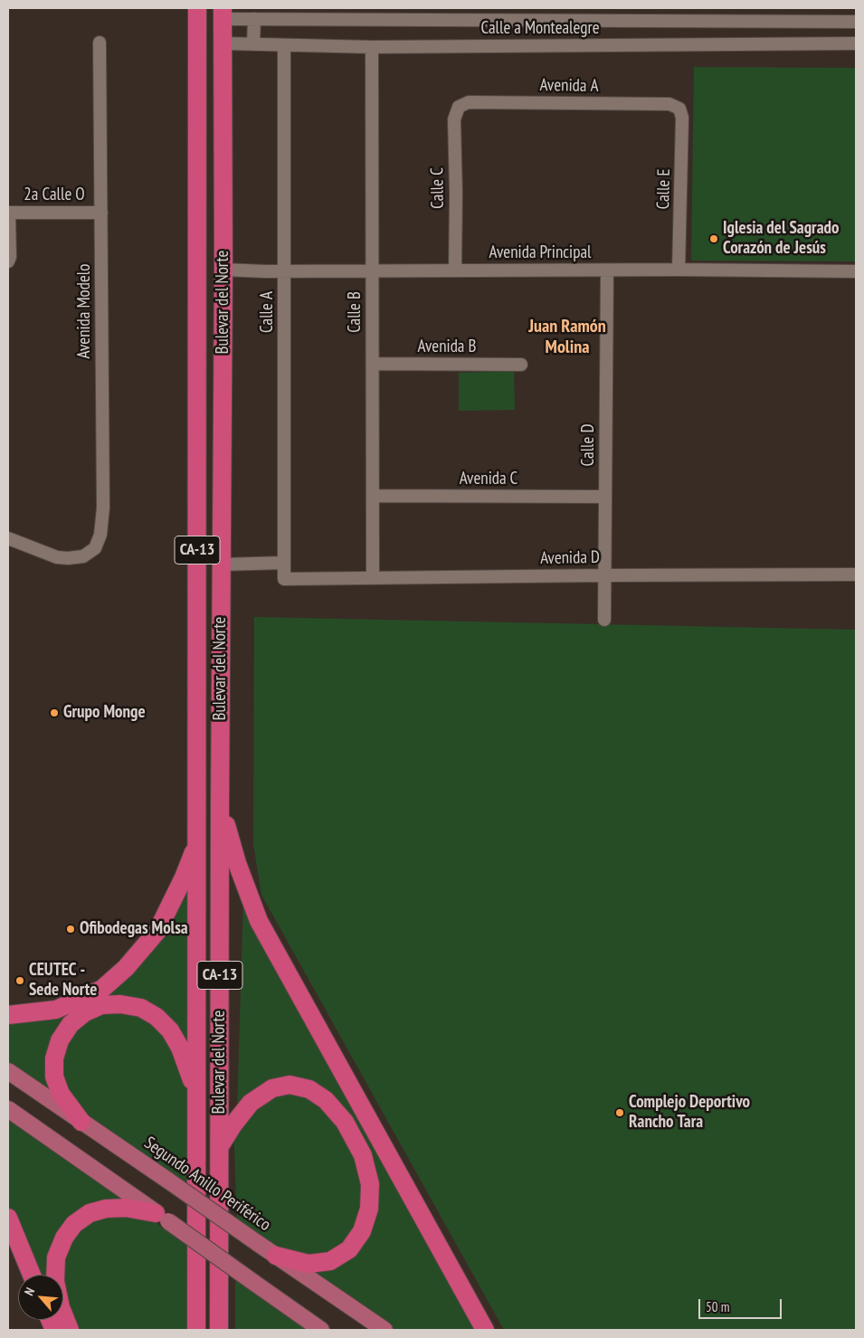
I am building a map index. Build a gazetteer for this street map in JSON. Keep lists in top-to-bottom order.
{
  "streets": {
    "highway": ["Bulevar del Norte", "CA-13"],
    "main road": ["Segundo Anillo Periférico"],
    "street": [
      "Calle a Montealegre",
      "Avenida A",
      "Calle C",
      "Calle E",
      "2a Calle O",
      "Avenida Principal",
      "Avenida Modelo",
      "Calle A",
      "Calle B",
      "Avenida B",
      "Calle D",
      "Avenida C",
      "Avenida D"
    ]
  },
  "crossings": [
    ["Calle a Montealegre", "Bulevar del Norte"],
    ["Calle a Montealegre", "Calle A"],
    ["Calle a Montealegre", "Calle B"],
    ["Avenida A", "Calle C"],
    ["Avenida A", "Calle E"],
    ["Calle C", "Avenida Principal"],
    ["Calle E", "Avenida Principal"],
    ["2a Calle O", "Avenida Modelo"],
    ["Avenida Principal", "Bulevar del Norte"],
    ["Avenida Principal", "Calle A"],
    ["Avenida Principal", "Calle B"],
    ["Avenida Principal", "Calle D"],
    ["Calle A", "Avenida D"],
    ["Calle B", "Avenida B"],
    ["Calle B", "Avenida C"],
    ["Calle B", "Avenida D"],
    ["Calle D", "Avenida C"],
    ["Calle D", "Avenida D"]
  ],
  "districts": ["Juan Ramón Molina"],
  "places": [
    "Iglesia del Sagrado Corazón de Jesús",
    "Grupo Monge",
    "Ofibodegas Molsa",
    "CEUTEC - Sede Norte",
    "Complejo Deportivo Rancho Tara"
  ],
  "scale_bar": "50 m",
  "north": "top left"
}
